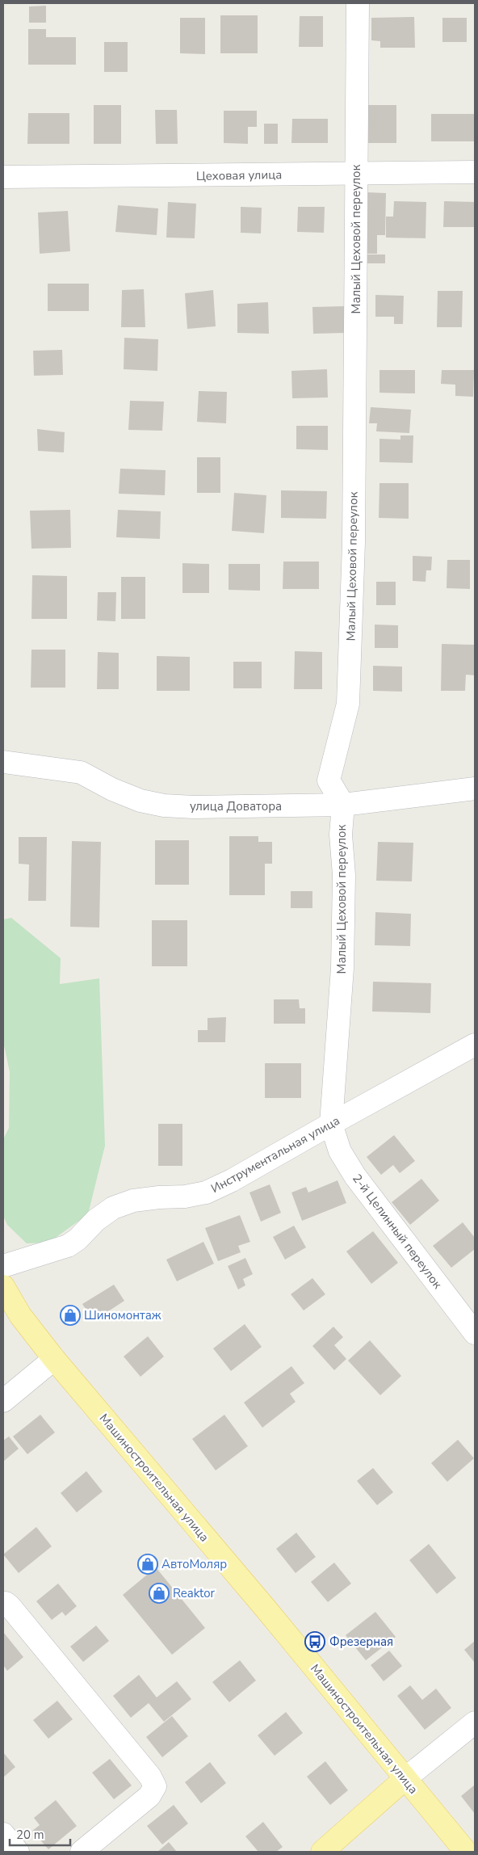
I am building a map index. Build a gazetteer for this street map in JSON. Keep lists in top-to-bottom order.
{
  "streets": {
    "main road": ["Машиностроительная улица"],
    "street": [
      "Цеховая улица",
      "Малый Цеховой переулок",
      "улица Доватора",
      "Инструментальная улица",
      "2-й Целинный переулок"
    ]
  },
  "crossings": [
    ["Цеховая улица", "Малый Цеховой переулок"],
    ["Малый Цеховой переулок", "улица Доватора"],
    ["Малый Цеховой переулок", "Инструментальная улица"],
    ["Малый Цеховой переулок", "2-й Целинный переулок"],
    ["Инструментальная улица", "2-й Целинный переулок"]
  ],
  "places": {
    "shop": ["Шиномонтаж", "АвтоМоляр", "Reaktor"],
    "bus stop": ["Фрезерная"]
  },
  "scale_bar": "20 m"
}
